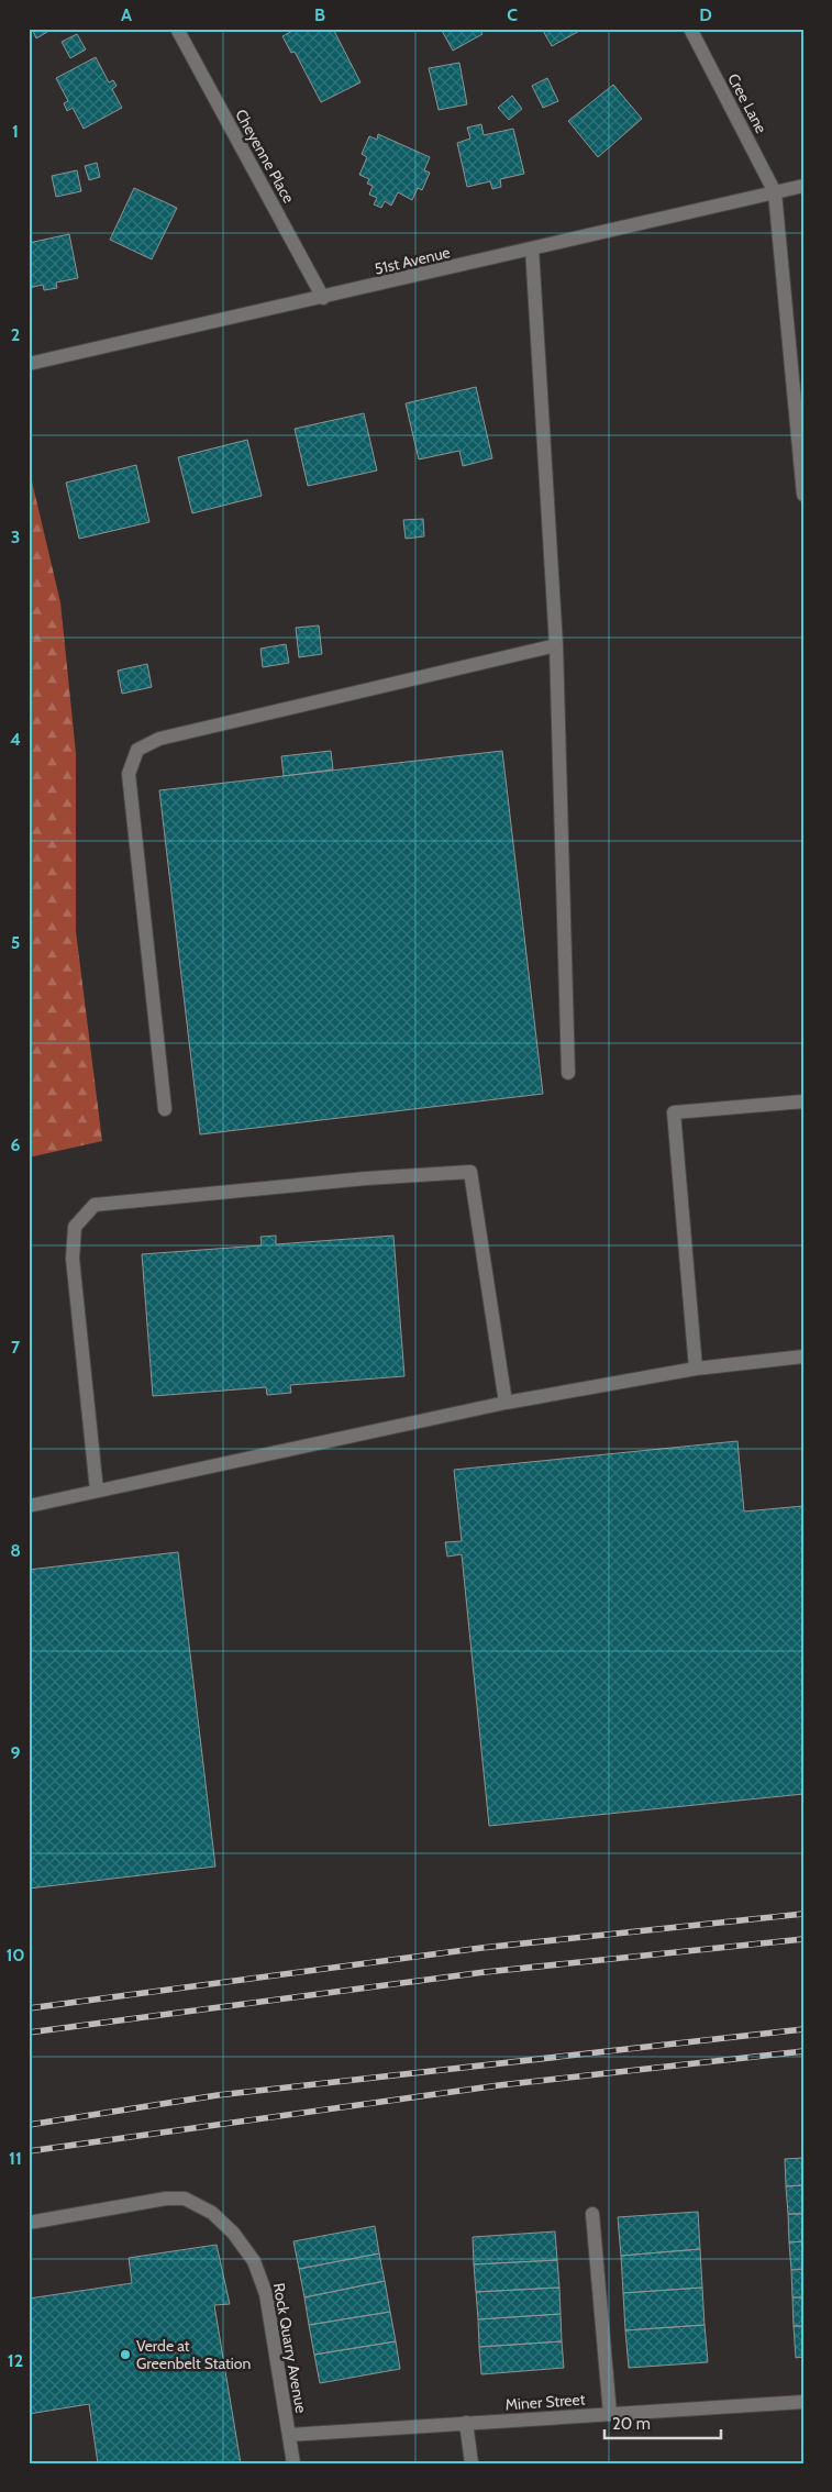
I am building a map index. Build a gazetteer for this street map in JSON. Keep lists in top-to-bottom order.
{
  "streets": {
    "street": [
      "Cree Lane",
      "Cheyenne Place",
      "51st Avenue",
      "Rock Quarry Avenue",
      "Miner Street"
    ]
  },
  "crossings": [
    ["Cree Lane", "51st Avenue"],
    ["Cheyenne Place", "51st Avenue"],
    ["Rock Quarry Avenue", "Miner Street"]
  ],
  "places": ["Verde at Greenbelt Station"],
  "scale_bar": "20 m",
  "grid": {
    "columns": [
      "A",
      "B",
      "C",
      "D"
    ],
    "rows": [
      "1",
      "2",
      "3",
      "4",
      "5",
      "6",
      "7",
      "8",
      "9",
      "10",
      "11",
      "12"
    ]
  }
}
